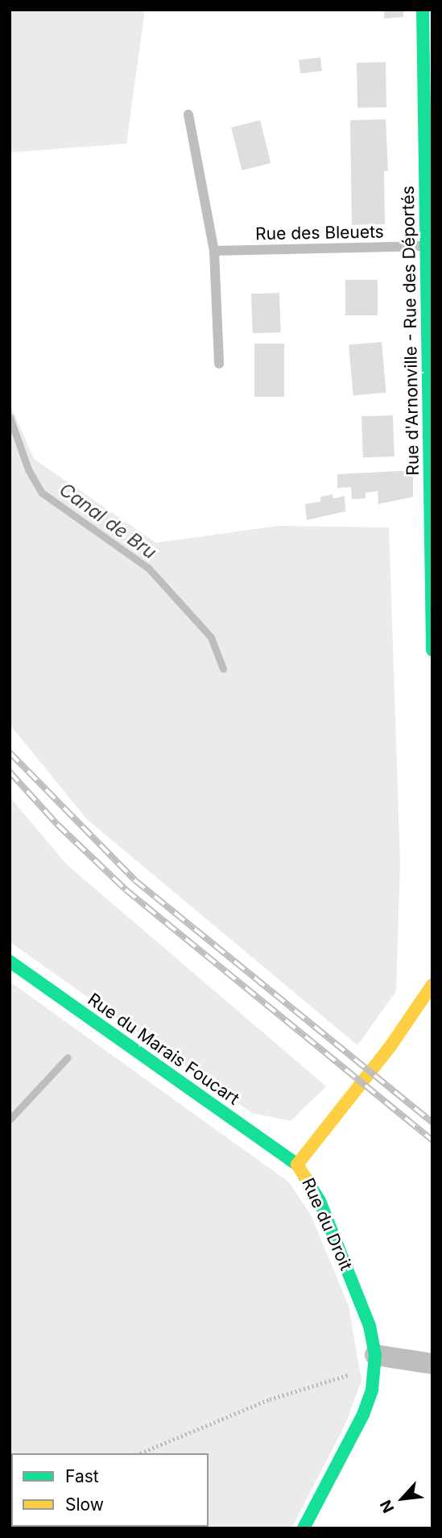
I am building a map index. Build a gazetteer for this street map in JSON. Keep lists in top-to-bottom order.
{
  "streets": {
    "street": ["Rue d'Arnonville - Rue des Déportés", "Rue du Marais Foucart", "Rue du Droit"],
    "lane": ["Rue des Bleuets"]
  },
  "crossings": [
    ["Rue des Bleuets", "Rue d'Arnonville - Rue des Déportés"],
    ["Rue du Marais Foucart", "Rue du Droit"]
  ],
  "water": ["Canal de Bru"],
  "legend": ["Fast", "Slow"],
  "north": "bottom left"
}
